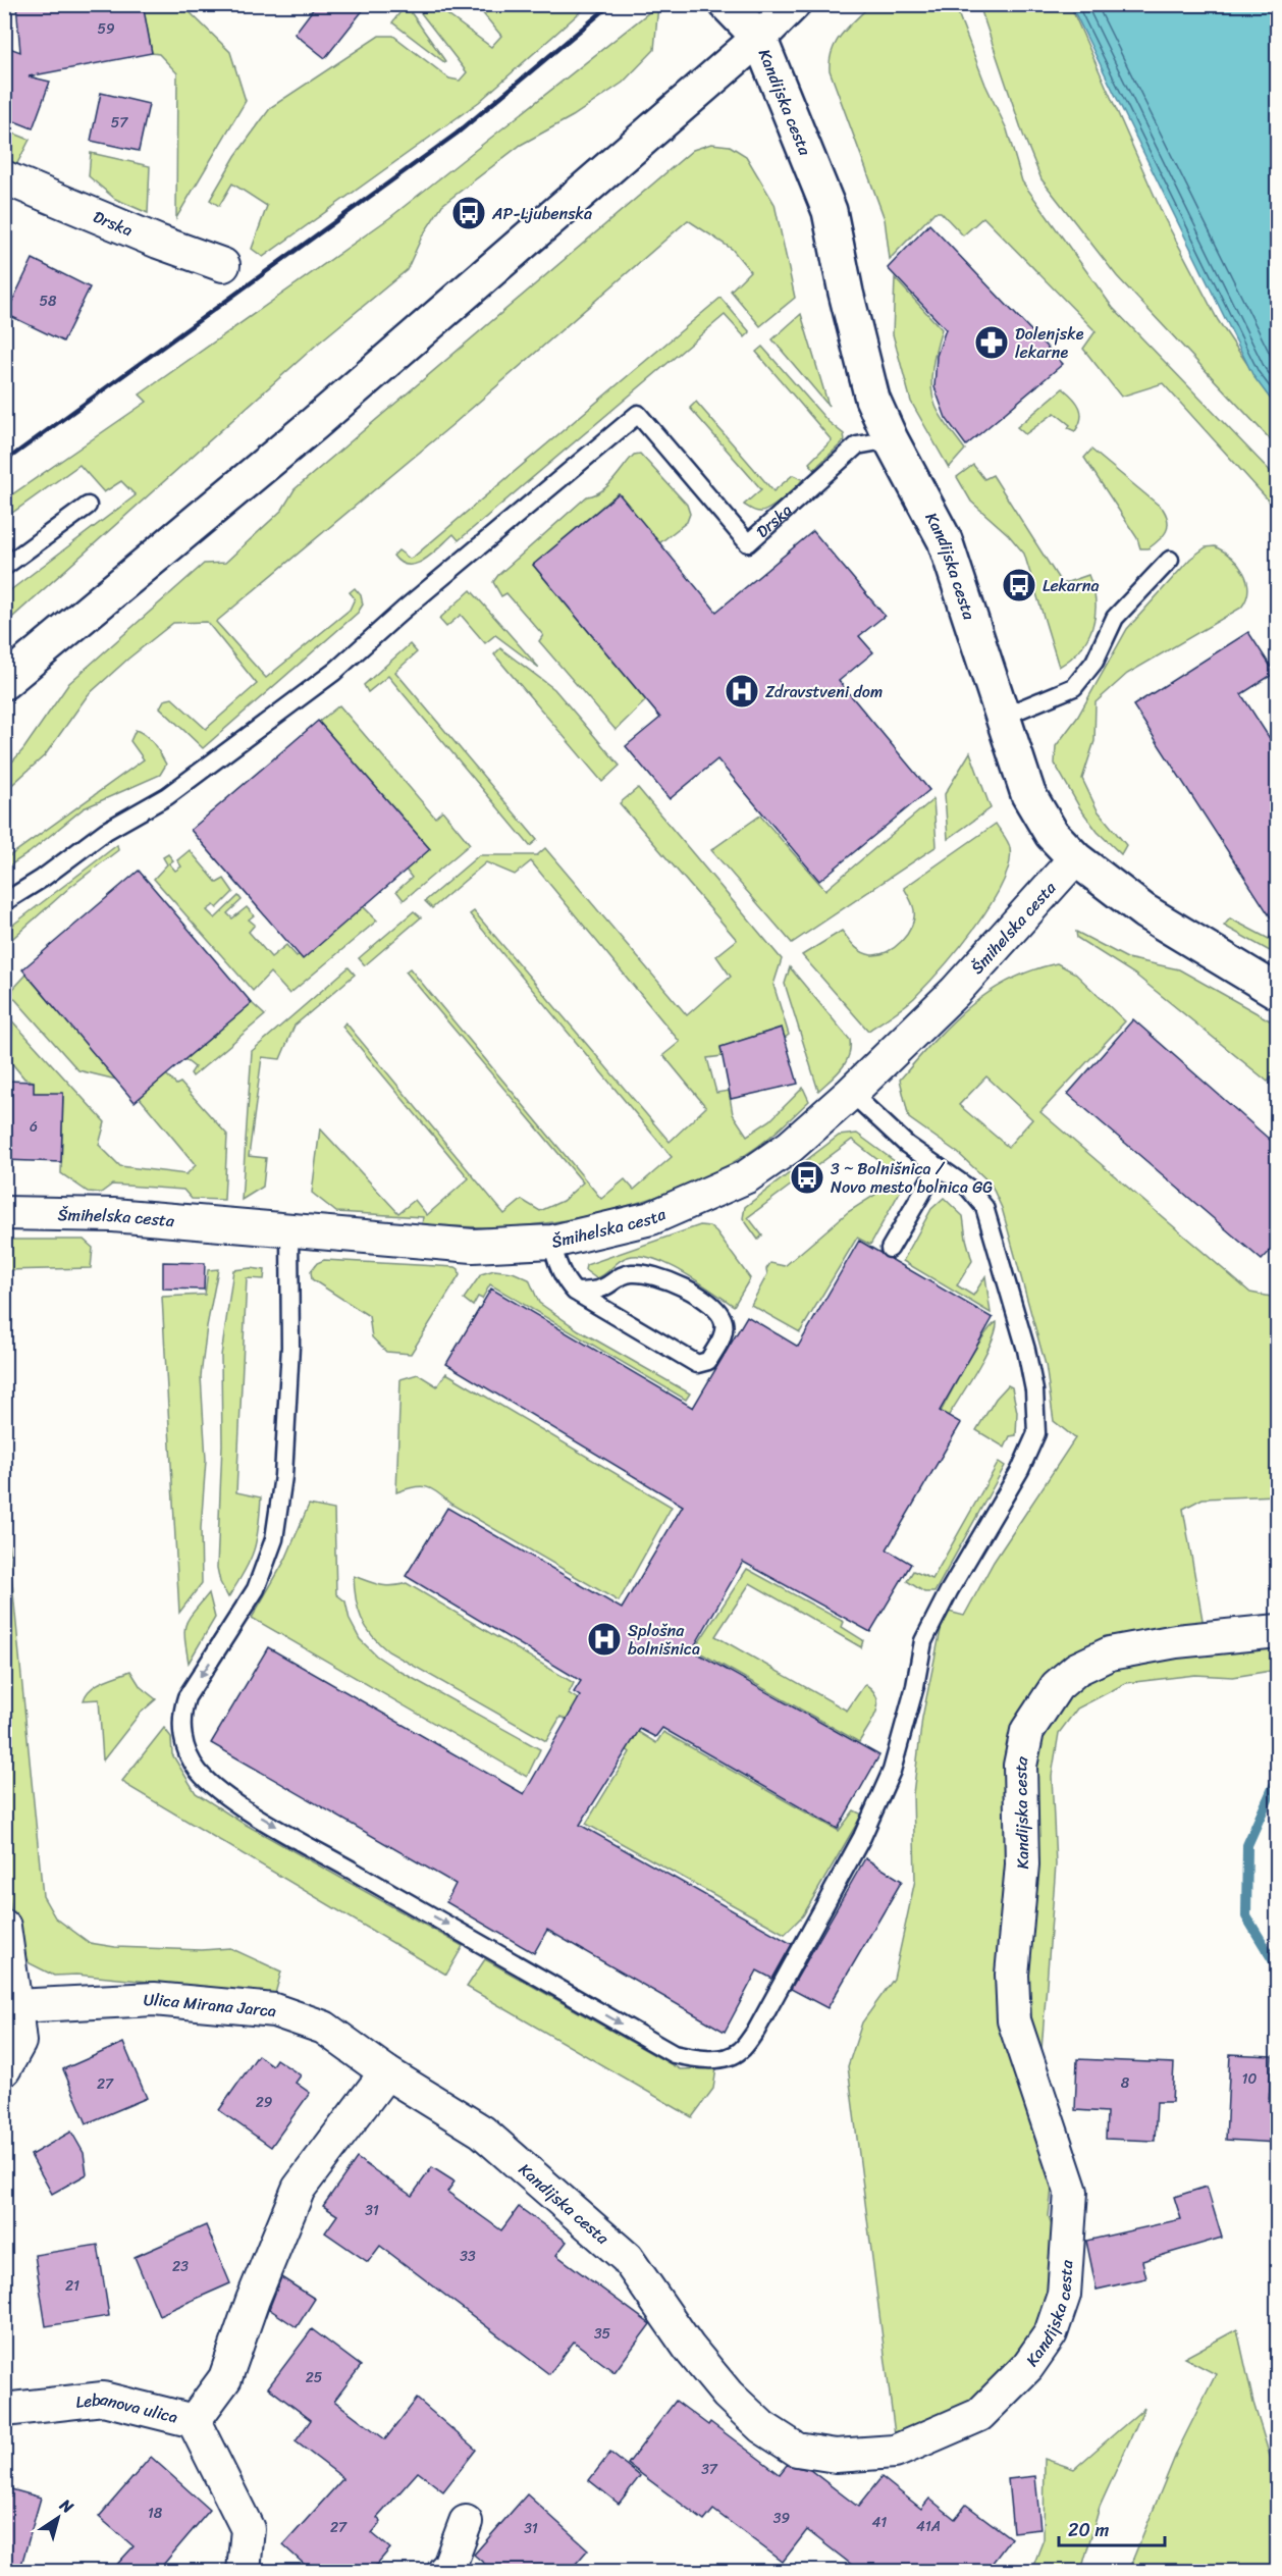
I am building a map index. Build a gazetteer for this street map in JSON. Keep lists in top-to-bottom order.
{
  "streets": {
    "main road": ["Kandijska cesta"],
    "street": [
      "Drska",
      "Šmihelska cesta",
      "Ulica Mirana Jarca",
      "Lebanova ulica"
    ]
  },
  "crossings": [
    ["Kandijska cesta", "Drska"],
    ["Kandijska cesta", "Šmihelska cesta"],
    ["Kandijska cesta", "Ulica Mirana Jarca"]
  ],
  "places": {
    "bus stop": ["AP-Ljubenska", "Lekarna", "3 ~ Bolnišnica / Novo mesto bolnica GG"],
    "pharmacy": ["Dolenjske lekarne"],
    "hospital": ["Zdravstveni dom", "Splošna bolnišnica"]
  },
  "house_numbers": [
    "59",
    "57",
    "58",
    "6",
    "10",
    "8",
    "27",
    "29",
    "31",
    "33",
    "23",
    "21",
    "35",
    "25",
    "37",
    "18",
    "39",
    "41",
    "41A",
    "27",
    "31"
  ],
  "scale_bar": "20 m",
  "north": "top right"
}
